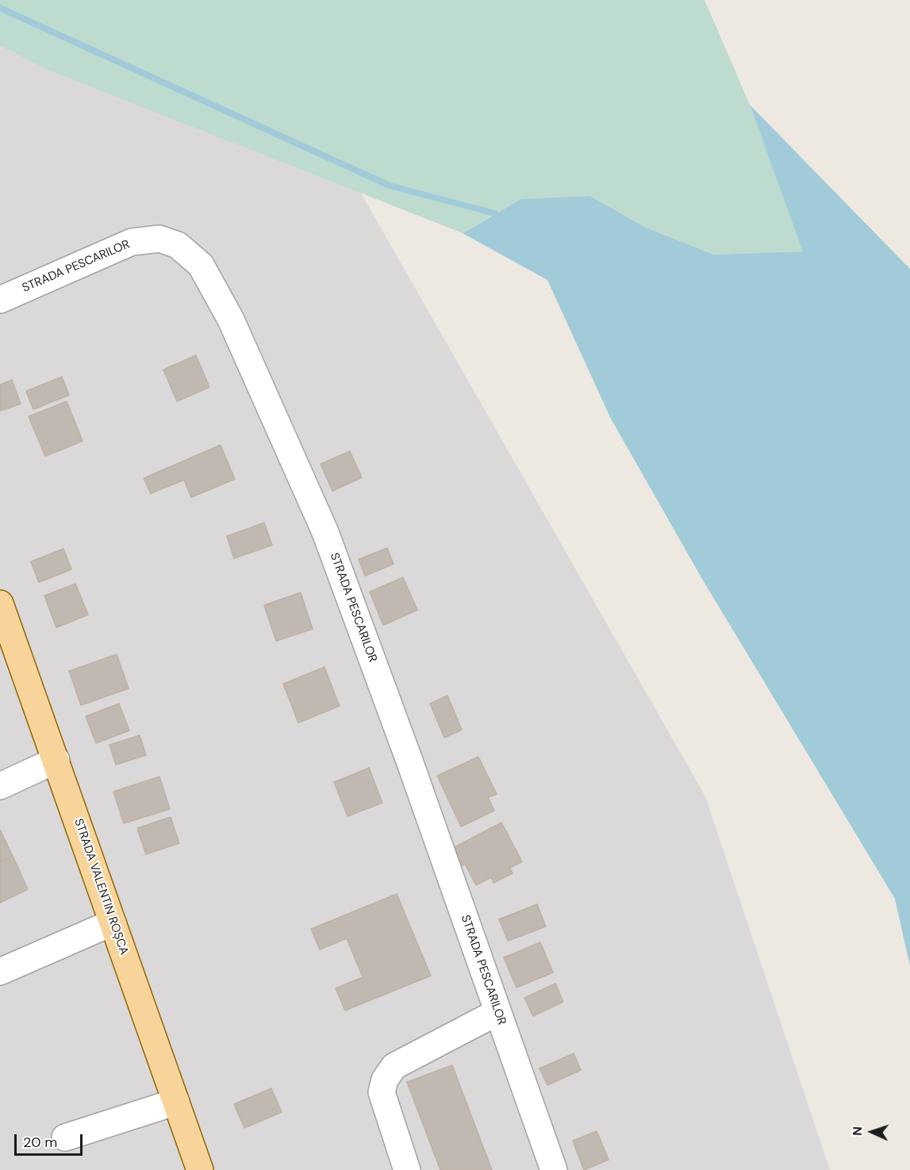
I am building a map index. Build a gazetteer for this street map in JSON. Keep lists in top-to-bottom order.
{
  "streets": {
    "main road": ["STRADA VALENTIN ROȘCA"],
    "street": ["STRADA PESCARILOR"]
  },
  "scale_bar": "20 m",
  "north": "left"
}
